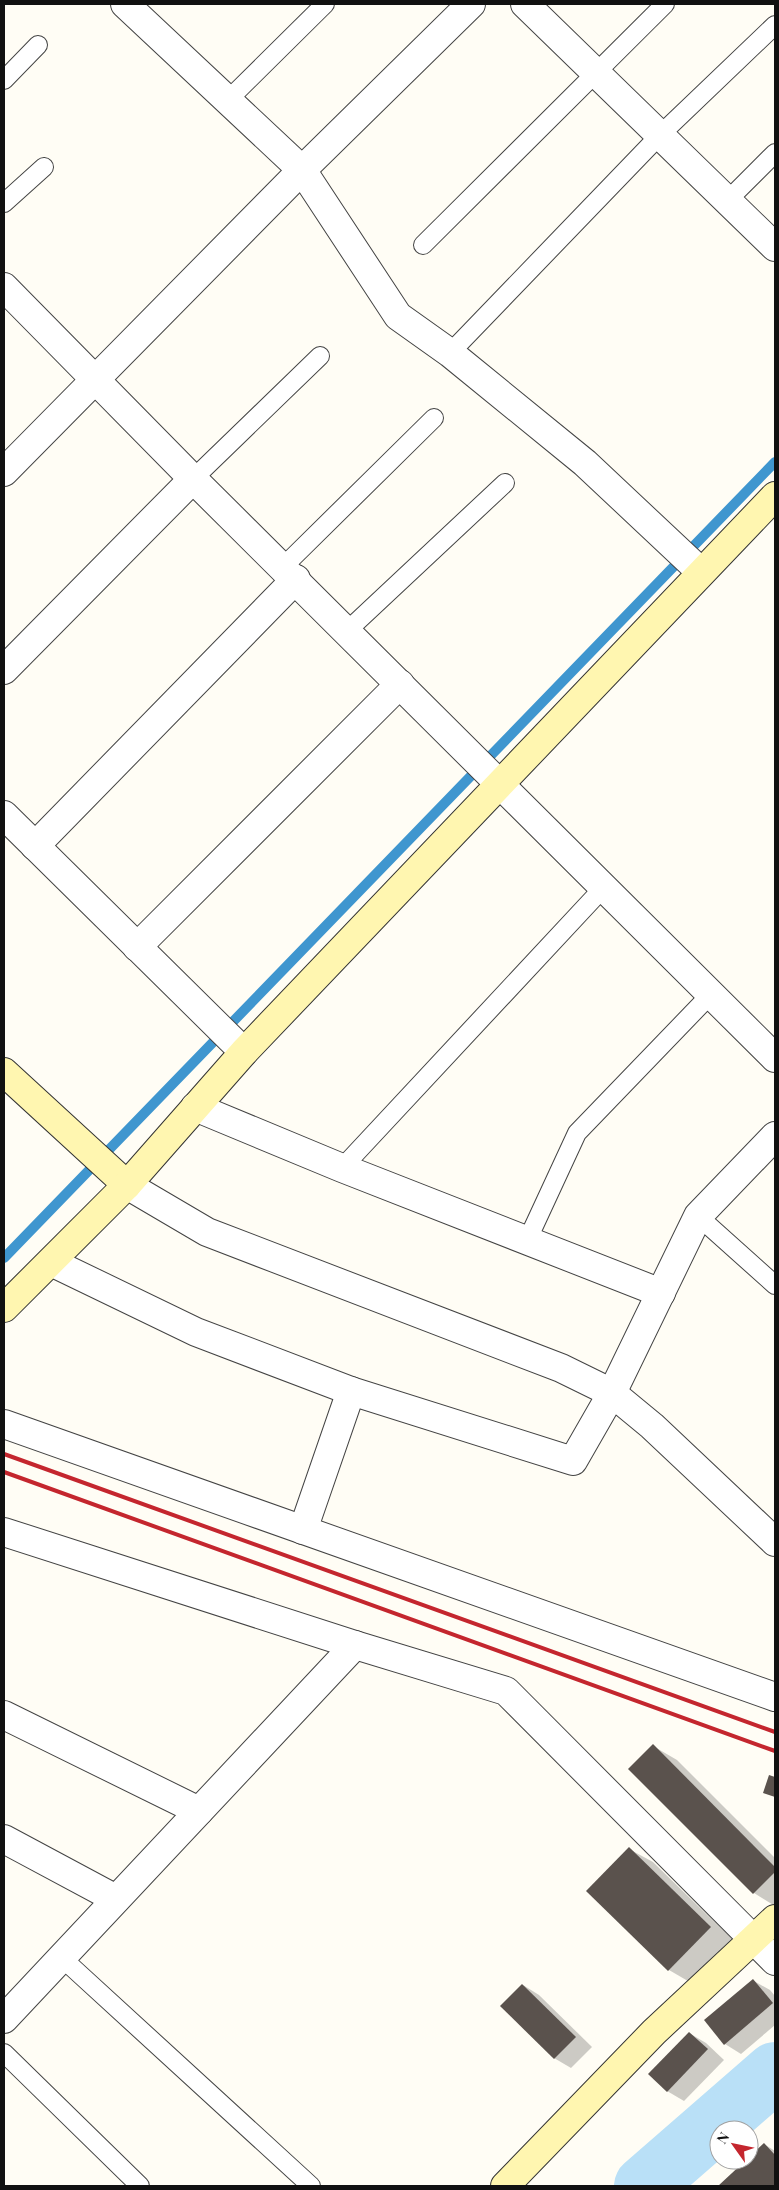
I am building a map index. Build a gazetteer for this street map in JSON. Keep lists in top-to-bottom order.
{
  "north": "top left"
}
